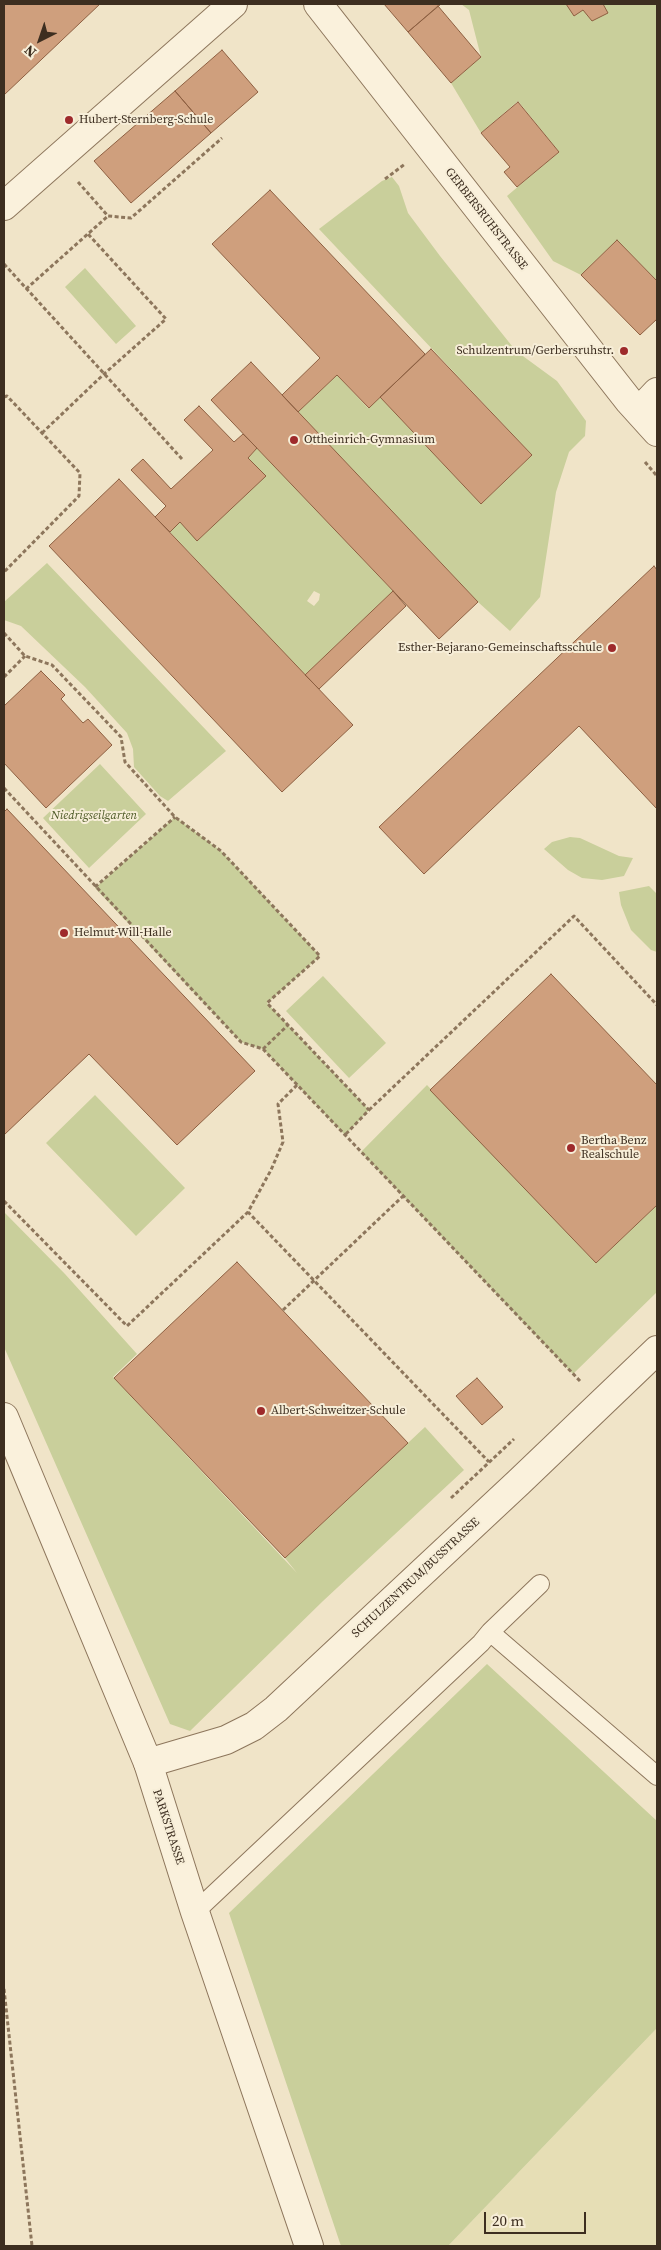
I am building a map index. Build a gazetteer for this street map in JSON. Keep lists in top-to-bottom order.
{
  "streets": {
    "street": ["GERBERSRUHSTRASSE", "SCHULZENTRUM/BUSSTRASSE", "PARKSTRASSE"]
  },
  "crossings": [
    ["SCHULZENTRUM/BUSSTRASSE", "PARKSTRASSE"]
  ],
  "parks": ["Niedrigseilgarten"],
  "places": [
    "Hubert-Sternberg-Schule",
    "Schulzentrum/Gerbersruhstr.",
    "Ottheinrich-Gymnasium",
    "Esther-Bejarano-Gemeinschaftsschule",
    "Helmut-Will-Halle",
    "Bertha Benz Realschule",
    "Albert-Schweitzer-Schule"
  ],
  "scale_bar": "20 m",
  "north": "bottom left"
}
